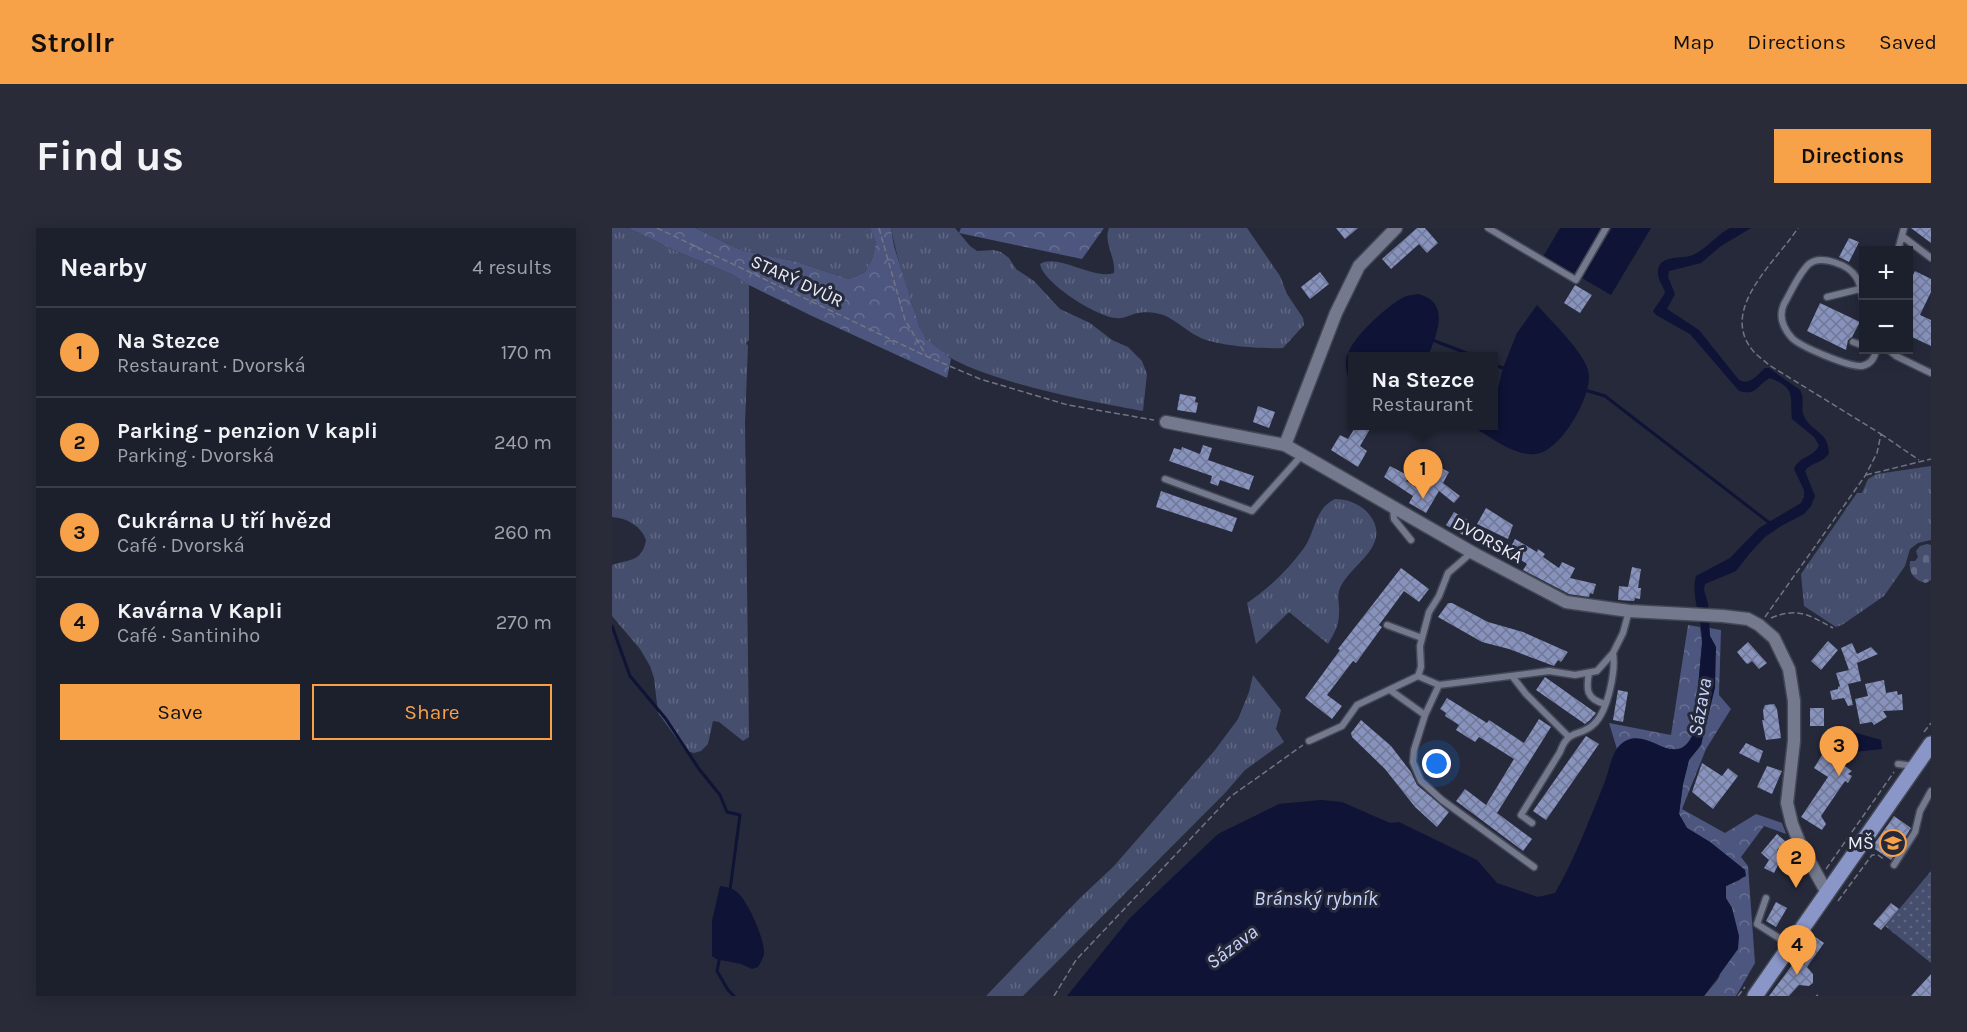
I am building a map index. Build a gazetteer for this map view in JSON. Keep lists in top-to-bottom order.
{
  "streets": {
    "street": ["DVORSKÁ"],
    "path": ["STARÝ DVŮR"]
  },
  "crossings": [
    ["STARÝ DVŮR", "DVORSKÁ"]
  ],
  "water": ["Sázava", "Bránský rybník"],
  "places": {
    "school or university": ["MŠ"]
  },
  "page": {
    "header": "Strollr",
    "nav": ["Map", "Directions", "Saved"],
    "buttons": [
      "Directions",
      ["Save", "Share"]
    ],
    "title": "Find us",
    "heading": ["Nearby", "4 results"],
    "map_buttons": ["+", "−"],
    "list": [
      {
        "mark": "1",
        "name": "Na Stezce",
        "note": "Restaurant · Dvorská",
        "value": "170 m"
      },
      {
        "mark": "2",
        "name": "Parking - penzion V kapli",
        "note": "Parking · Dvorská",
        "value": "240 m"
      },
      {
        "mark": "3",
        "name": "Cukrárna U tří hvězd",
        "note": "Café · Dvorská",
        "value": "260 m"
      },
      {
        "mark": "4",
        "name": "Kavárna V Kapli",
        "note": "Café · Santiniho",
        "value": "270 m"
      }
    ],
    "popup": ["Na Stezce", "Restaurant"],
    "pins": [
      "1",
      "3",
      "2",
      "4"
    ]
  }
}
